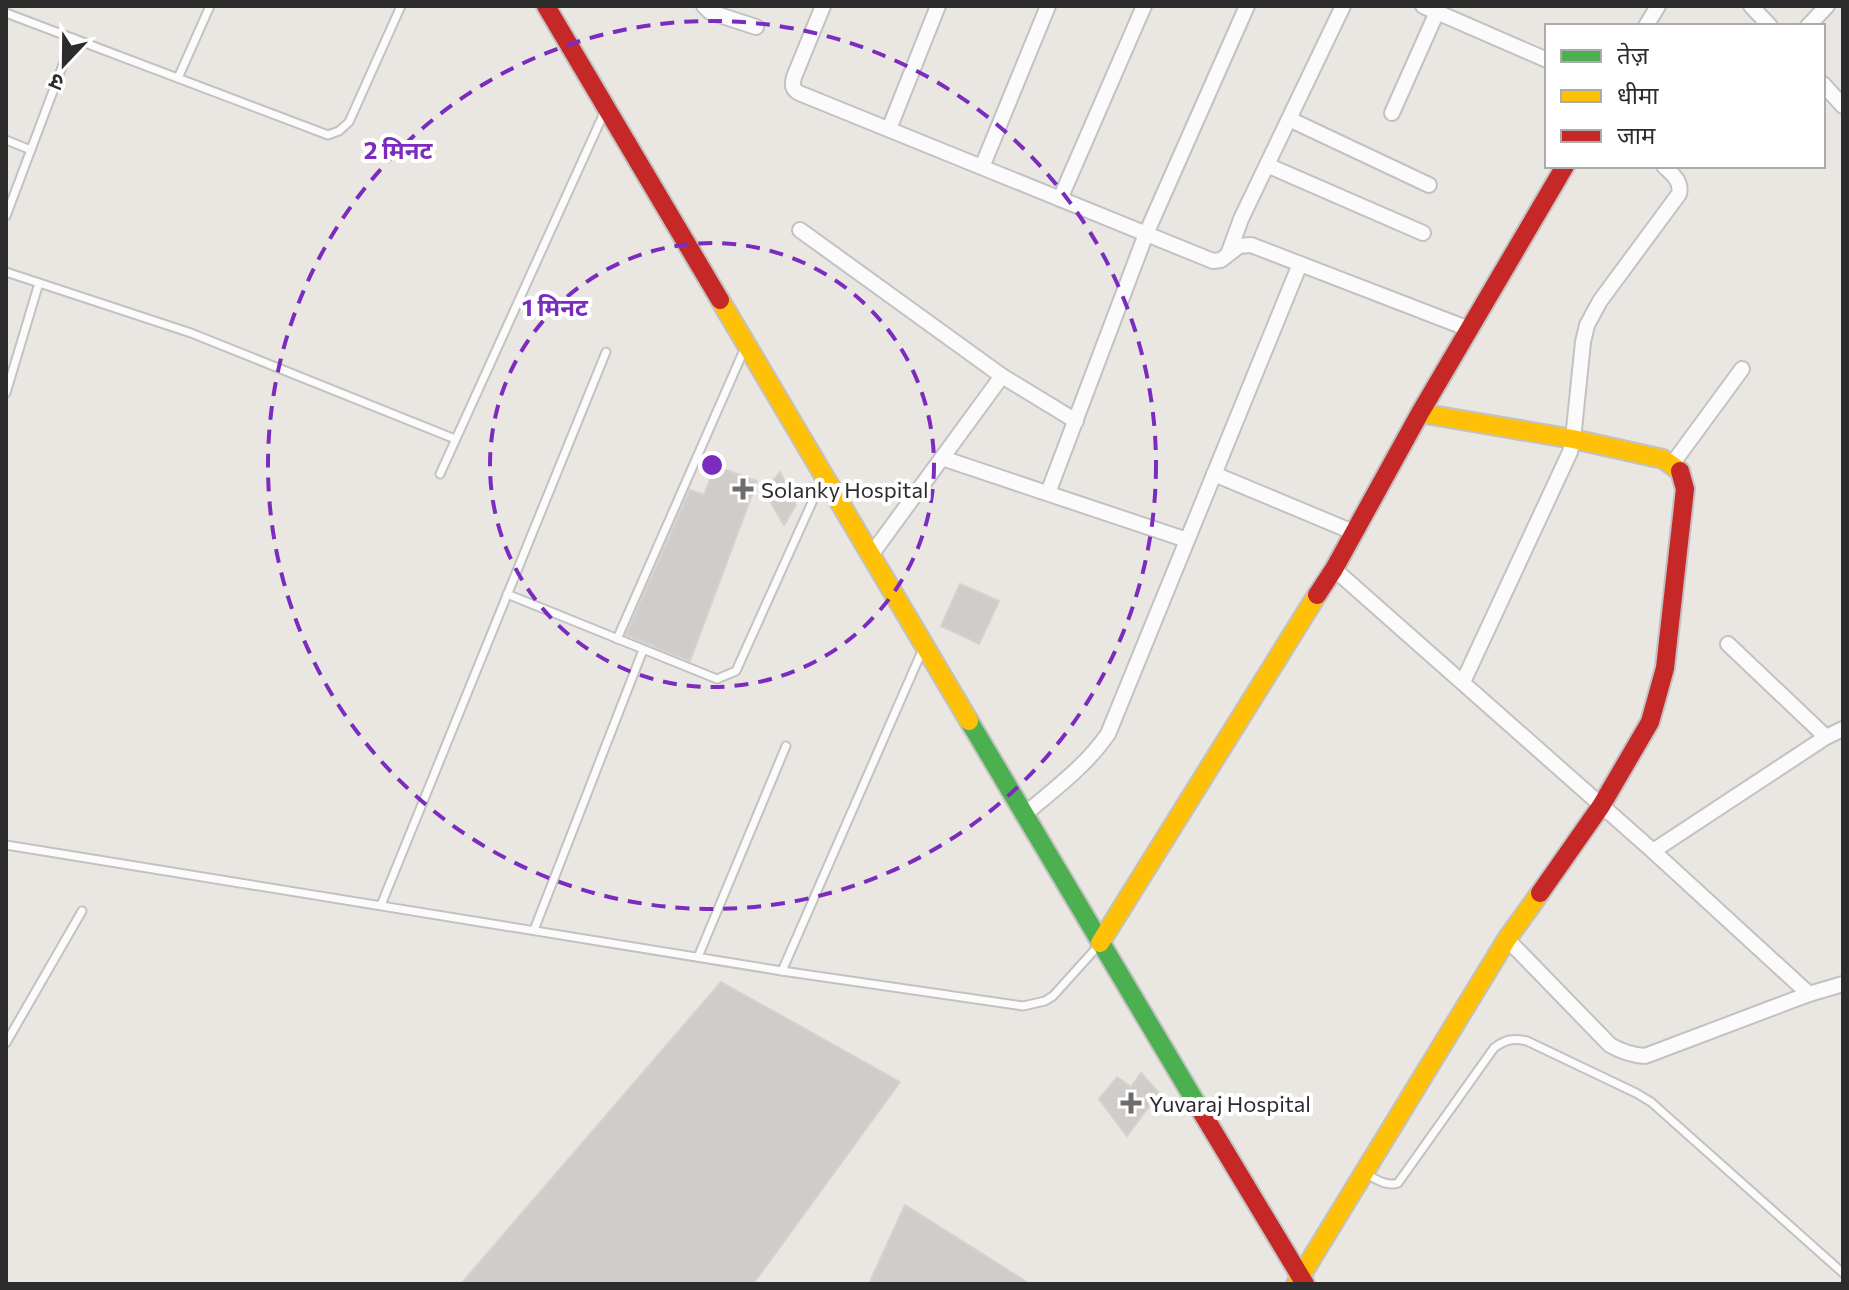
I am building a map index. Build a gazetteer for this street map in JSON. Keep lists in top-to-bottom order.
{
  "places": {
    "health": ["Solanky Hospital", "Yuvaraj Hospital"]
  },
  "legend": ["तेज़", "धीमा", "जाम"],
  "north": "bottom",
  "rings": ["2 मिनट", "1 मिनट"]
}
